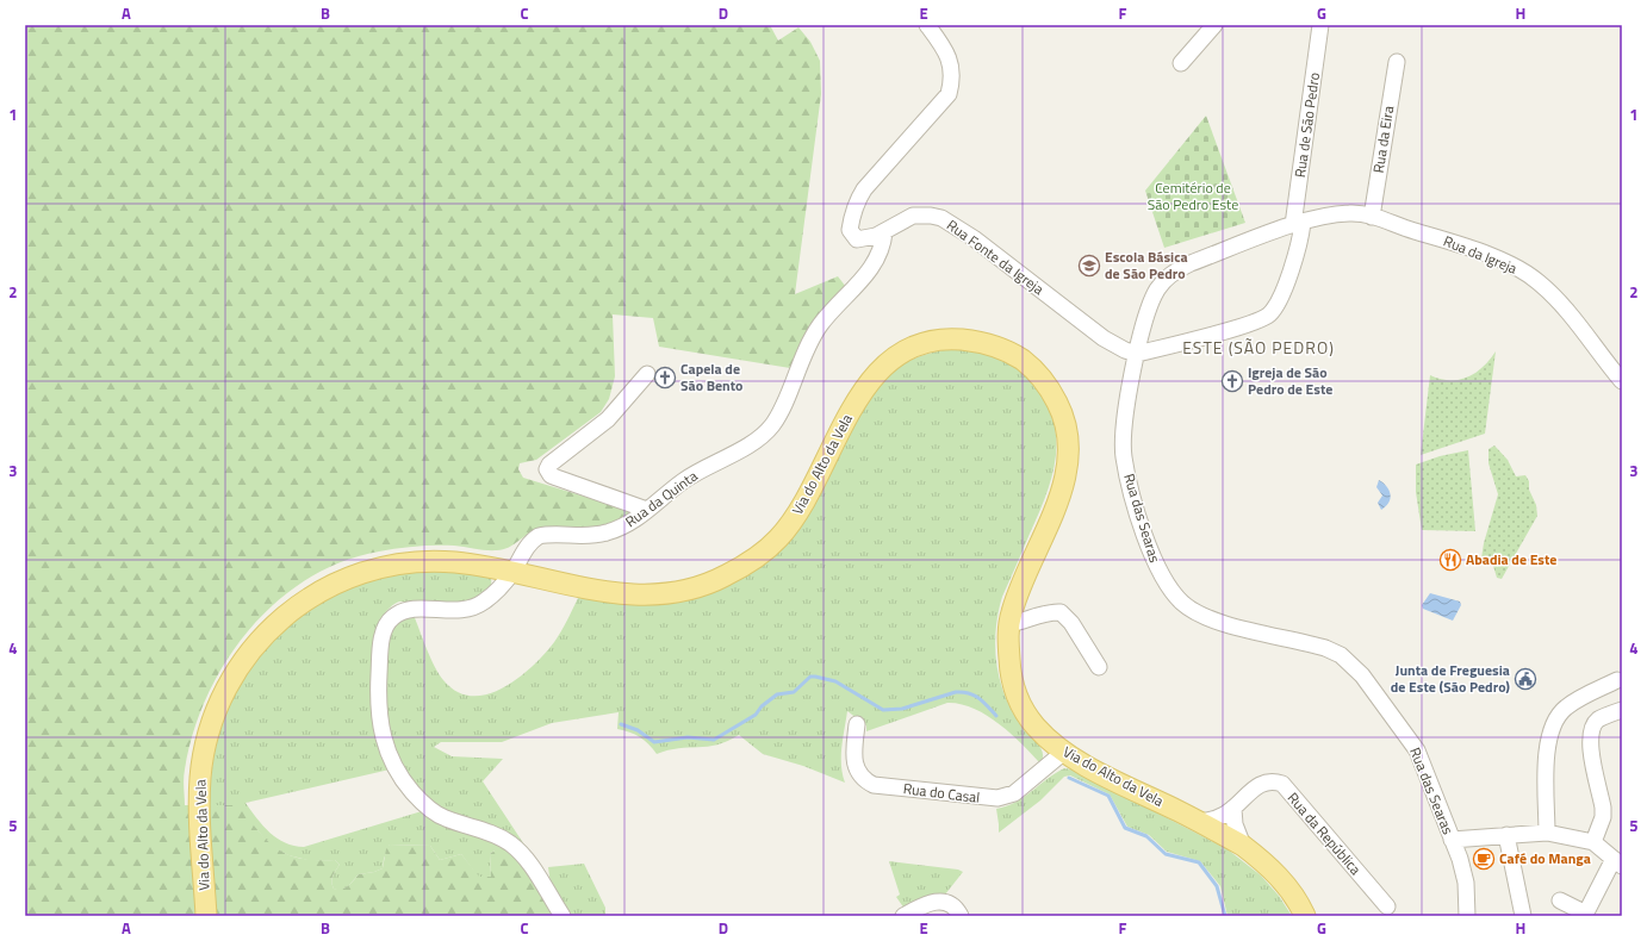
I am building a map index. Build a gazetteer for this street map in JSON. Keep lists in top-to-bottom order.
{
  "streets": {
    "main road": ["Via do Alto da Vela"],
    "street": [
      "Rua de São Pedro",
      "Rua da Eira",
      "Rua da Igreja",
      "Rua Fonte da Igreja",
      "Rua da Quinta",
      "Rua das Searas",
      "Rua do Casal",
      "Rua da República"
    ]
  },
  "crossings": [
    ["Rua de São Pedro", "Rua da Igreja"],
    ["Rua de São Pedro", "Rua Fonte da Igreja"],
    ["Rua de São Pedro", "Rua das Searas"],
    ["Rua da Eira", "Rua da Igreja"],
    ["Rua da Igreja", "Rua das Searas"],
    ["Rua Fonte da Igreja", "Rua da Quinta"],
    ["Rua Fonte da Igreja", "Rua das Searas"],
    ["Via do Alto da Vela", "Rua da Quinta"],
    ["Via do Alto da Vela", "Rua do Casal"],
    ["Via do Alto da Vela", "Rua da República"]
  ],
  "districts": ["ESTE (SÃO PEDRO)"],
  "parks": ["Cemitério de São Pedro Este"],
  "places": {
    "school or university": ["Escola Básica de São Pedro"],
    "church": ["Capela de São Bento", "Igreja de São Pedro de Este"],
    "restaurant": ["Abadia de Este"],
    "public building": ["Junta de Freguesia de Este (São Pedro)"],
    "cafe": ["Café do Manga"]
  },
  "grid": {
    "columns": [
      "A",
      "B",
      "C",
      "D",
      "E",
      "F",
      "G",
      "H"
    ],
    "rows": [
      "1",
      "2",
      "3",
      "4",
      "5"
    ]
  }
}
